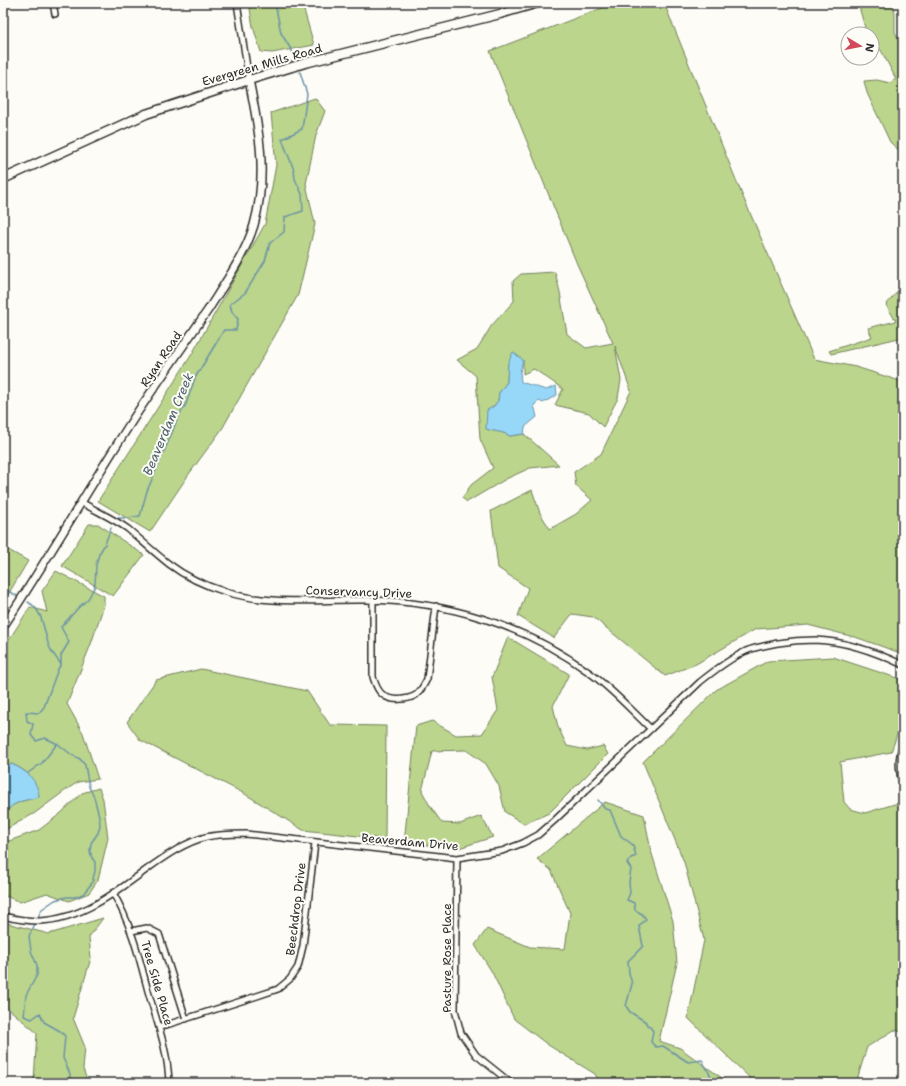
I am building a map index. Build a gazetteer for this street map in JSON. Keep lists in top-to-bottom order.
{
  "streets": {
    "main road": ["Evergreen Mills Road", "Ryan Road"],
    "street": [
      "Conservancy Drive",
      "Beaverdam Drive",
      "Beechdrop Drive",
      "Pasture Rose Place",
      "Tree Side Place"
    ]
  },
  "crossings": [
    ["Evergreen Mills Road", "Ryan Road"],
    ["Ryan Road", "Conservancy Drive"],
    ["Conservancy Drive", "Beaverdam Drive"],
    ["Beaverdam Drive", "Beechdrop Drive"],
    ["Beaverdam Drive", "Pasture Rose Place"],
    ["Beaverdam Drive", "Tree Side Place"],
    ["Beechdrop Drive", "Tree Side Place"]
  ],
  "water": ["Beaverdam Creek"],
  "north": "right"
}
